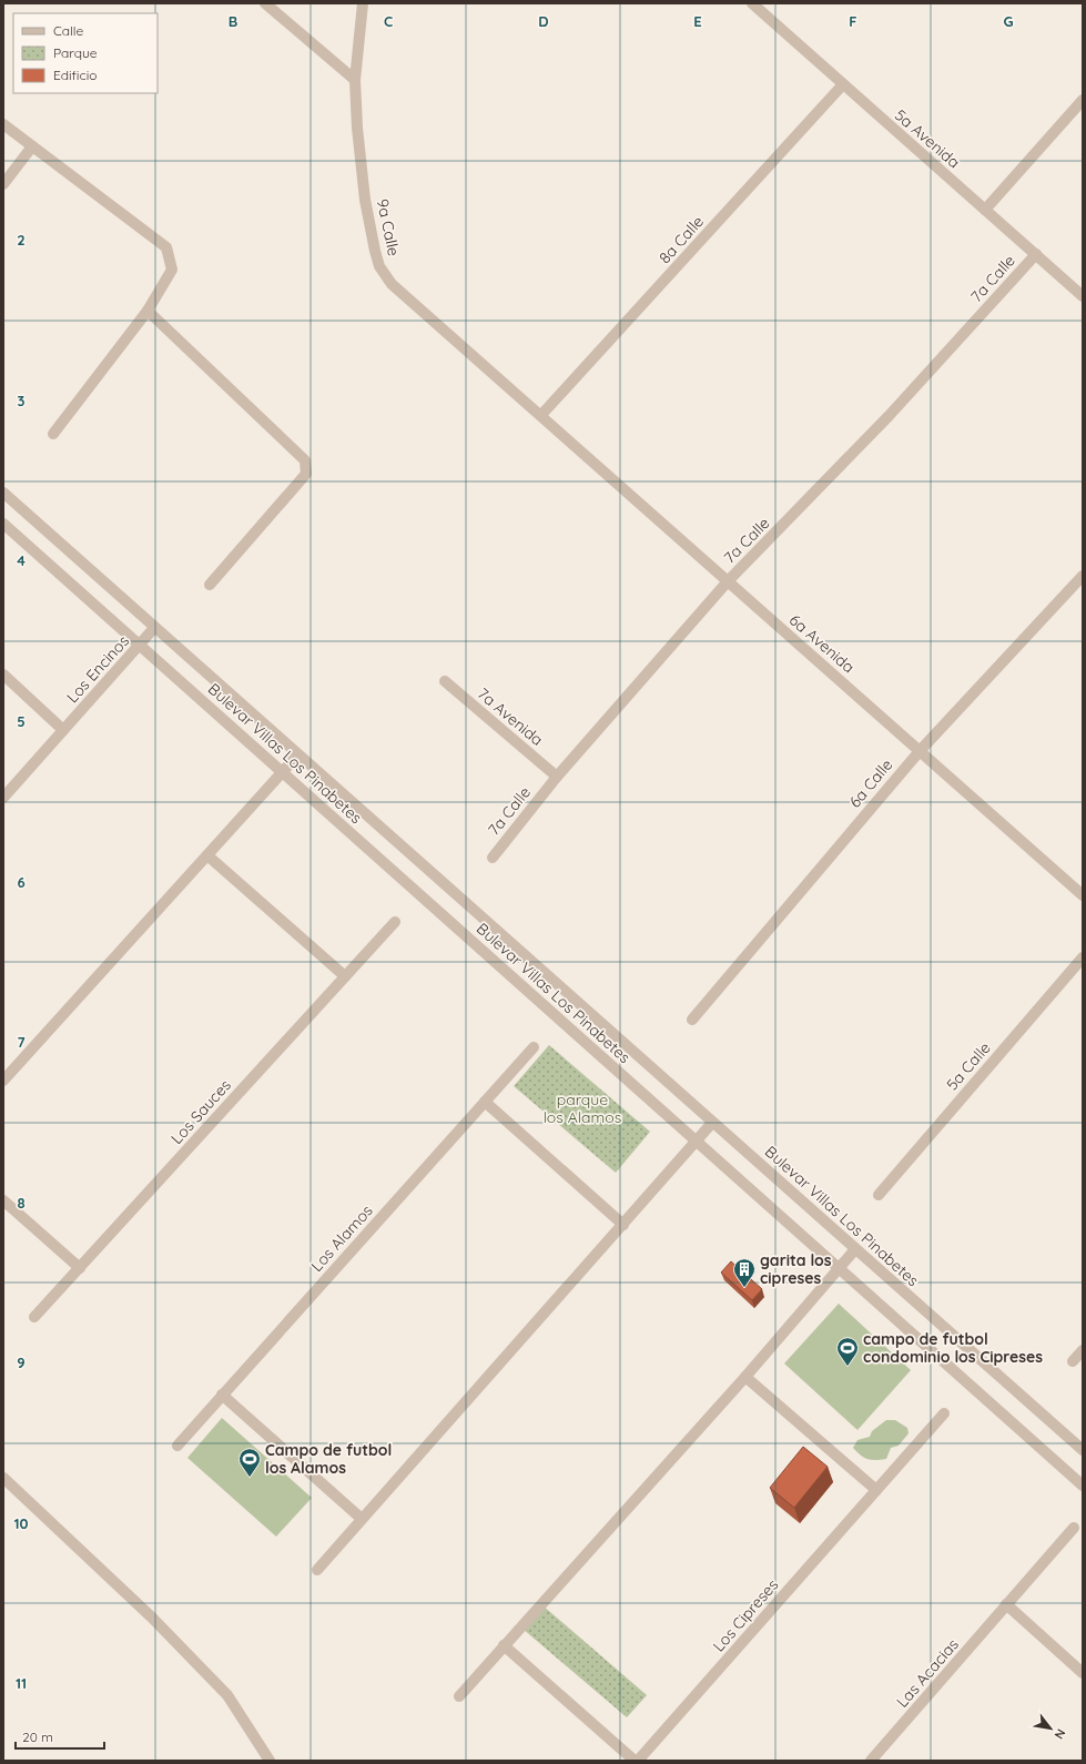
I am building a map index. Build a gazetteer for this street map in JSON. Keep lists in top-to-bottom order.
{
  "streets": {
    "street": [
      "5a Avenida",
      "9a Calle",
      "8a Calle",
      "7a Calle",
      "6a Avenida",
      "Los Encinos",
      "7a Avenida",
      "Bulevar Villas Los Pinabetes",
      "6a Calle",
      "5a Calle",
      "Los Sauces",
      "Los Alamos",
      "Los Cipreses",
      "Las Acacias"
    ]
  },
  "crossings": [
    ["5a Avenida", "8a Calle"],
    ["5a Avenida", "7a Calle"],
    ["9a Calle", "8a Calle"],
    ["9a Calle", "6a Avenida"],
    ["8a Calle", "6a Avenida"],
    ["7a Calle", "6a Avenida"],
    ["7a Calle", "7a Avenida"],
    ["6a Avenida", "6a Calle"],
    ["Los Encinos", "Bulevar Villas Los Pinabetes"]
  ],
  "parks": ["parque los Alamos"],
  "places": {
    "building": ["garita los cipreses"],
    "sports": ["campo de futbol condominio los Cipreses", "Campo de futbol los Alamos"]
  },
  "legend": ["Calle", "Parque", "Edificio"],
  "scale_bar": "20 m",
  "north": "bottom right",
  "grid": {
    "columns": [
      "B",
      "C",
      "D",
      "E",
      "F",
      "G"
    ],
    "rows": [
      "2",
      "3",
      "4",
      "5",
      "6",
      "7",
      "8",
      "9",
      "10",
      "11"
    ]
  }
}
